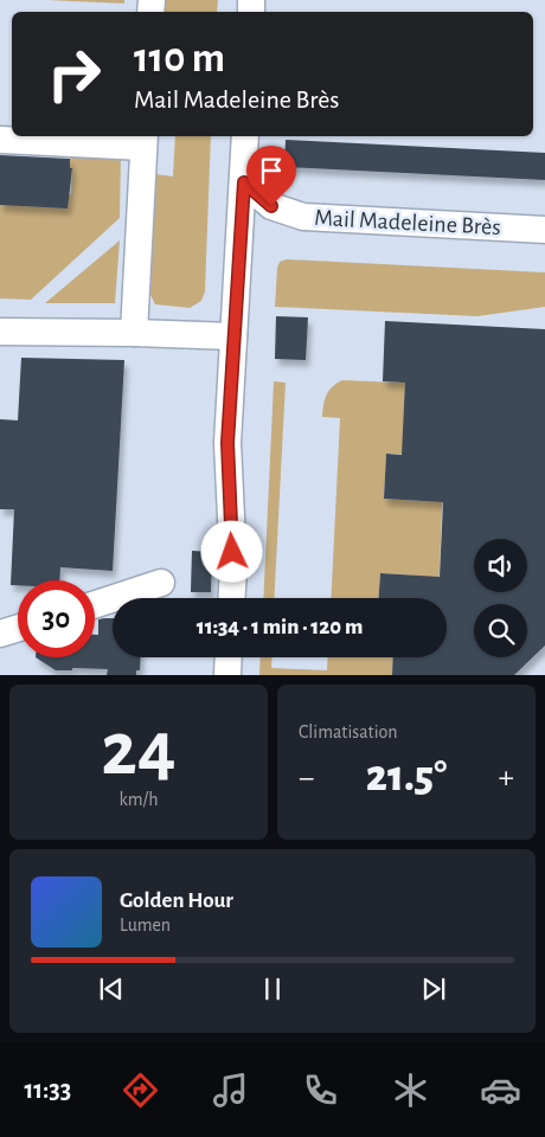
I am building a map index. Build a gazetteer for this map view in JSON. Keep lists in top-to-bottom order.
{
  "streets": {
    "street": ["Mail Madeleine Brès"]
  },
  "page": {
    "turn": ["110 m", "Mail Madeleine Brès"],
    "limit": "30",
    "trip": "11:34 · 1 min · 120 m",
    "tile": [
      ["24", "km/h"],
      "Climatisation"
    ],
    "heat": ["−", "21.5°", "+"],
    "song": ["Golden Hour", "Lumen"],
    "tabs": "11:33"
  }
}
